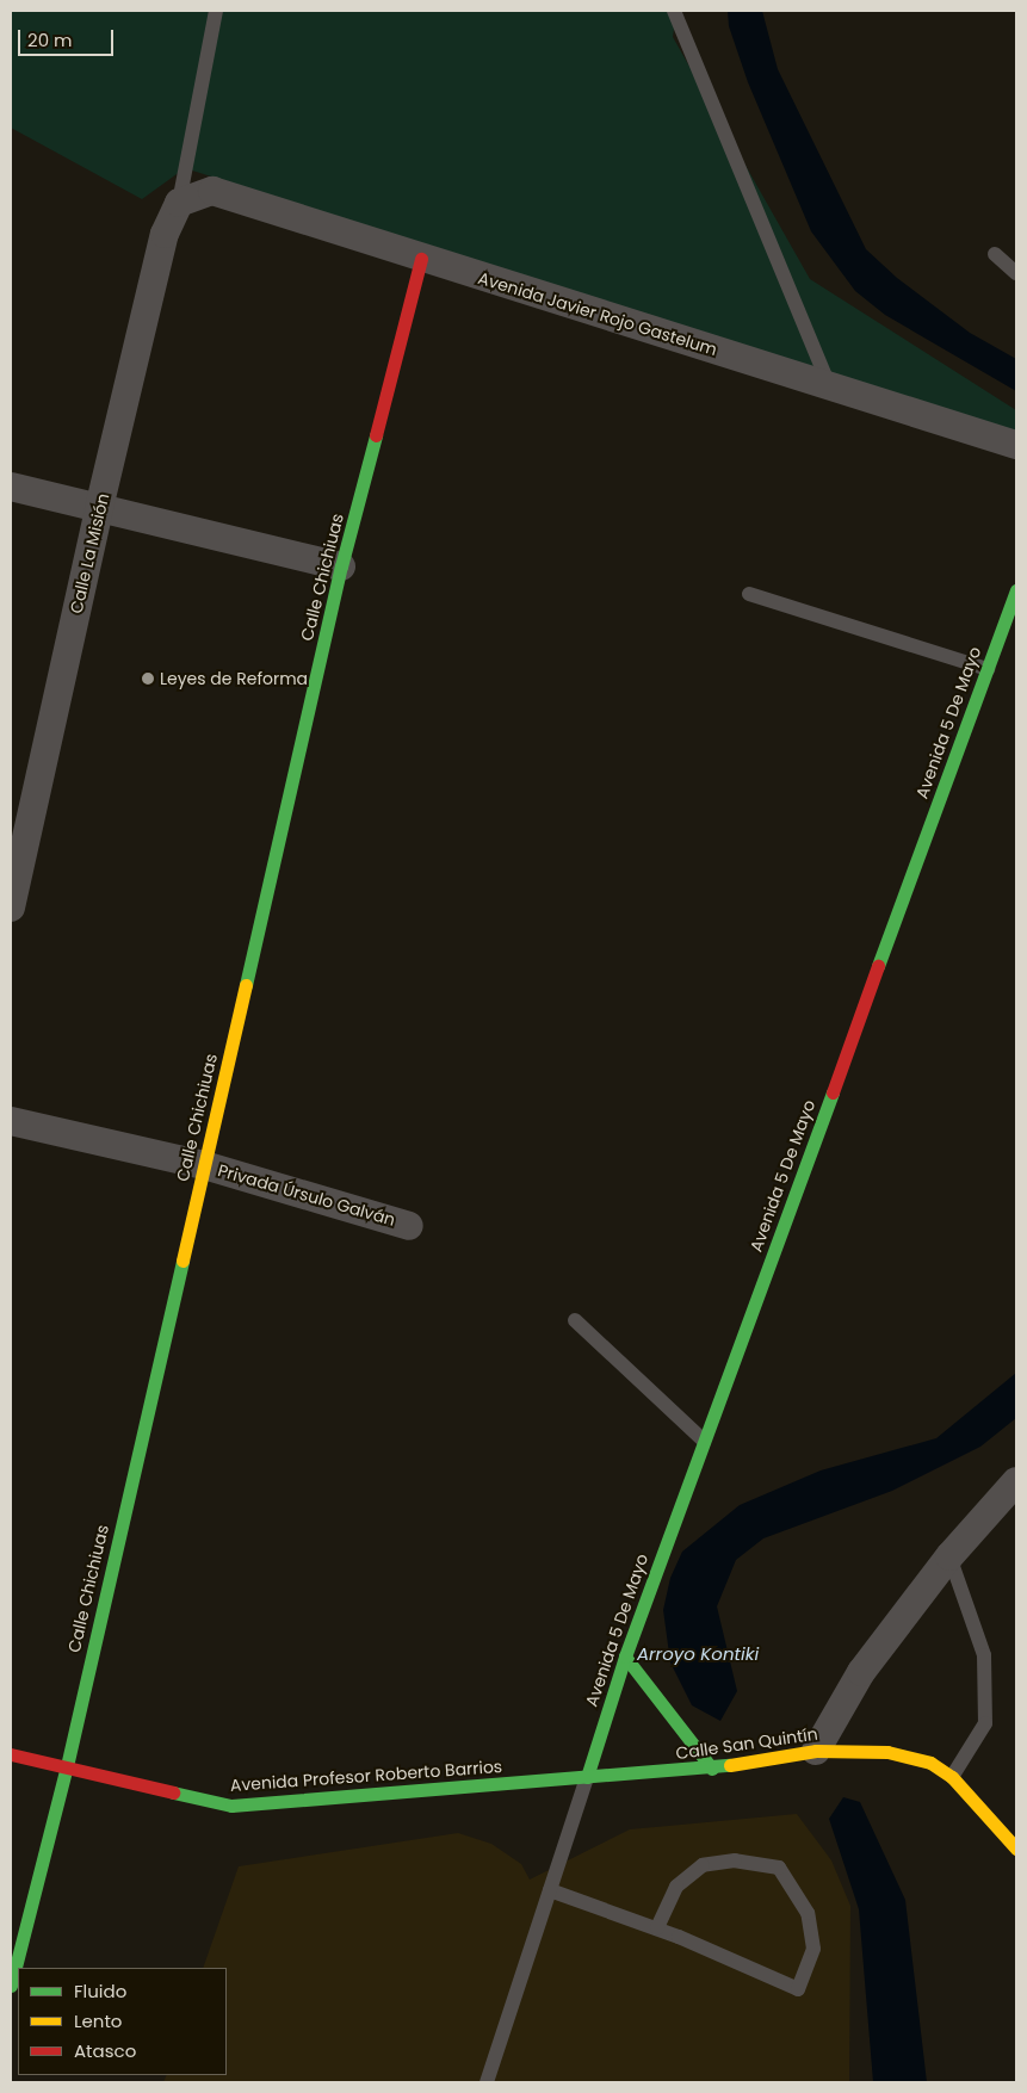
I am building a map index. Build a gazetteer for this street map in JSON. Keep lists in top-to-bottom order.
{
  "streets": {
    "main road": [
      "Calle Chichiuas",
      "Avenida 5 De Mayo",
      "Calle San Quintín",
      "Avenida Profesor Roberto Barrios"
    ],
    "street": ["Avenida Javier Rojo Gastelum", "Calle La Misión", "Privada Úrsulo Galván"]
  },
  "crossings": [
    ["Avenida Javier Rojo Gastelum", "Calle La Misión"],
    ["Avenida Javier Rojo Gastelum", "Calle Chichiuas"],
    ["Calle Chichiuas", "Privada Úrsulo Galván"],
    ["Calle Chichiuas", "Avenida Profesor Roberto Barrios"],
    ["Avenida 5 De Mayo", "Calle San Quintín"],
    ["Avenida 5 De Mayo", "Avenida Profesor Roberto Barrios"],
    ["Calle San Quintín", "Avenida Profesor Roberto Barrios"]
  ],
  "water": ["Arroyo Kontiki"],
  "places": ["Leyes de Reforma"],
  "legend": ["Fluido", "Lento", "Atasco"],
  "scale_bar": "20 m"
}
